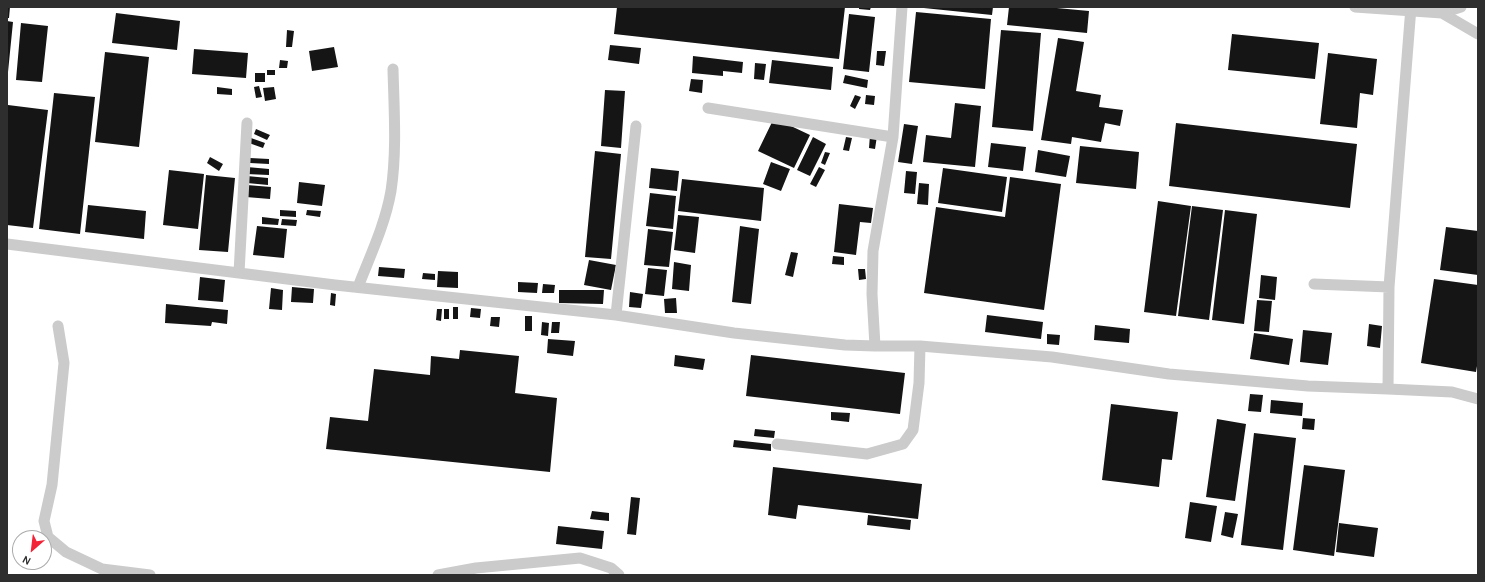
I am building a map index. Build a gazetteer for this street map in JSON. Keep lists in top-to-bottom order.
{
  "north": "bottom left"
}
